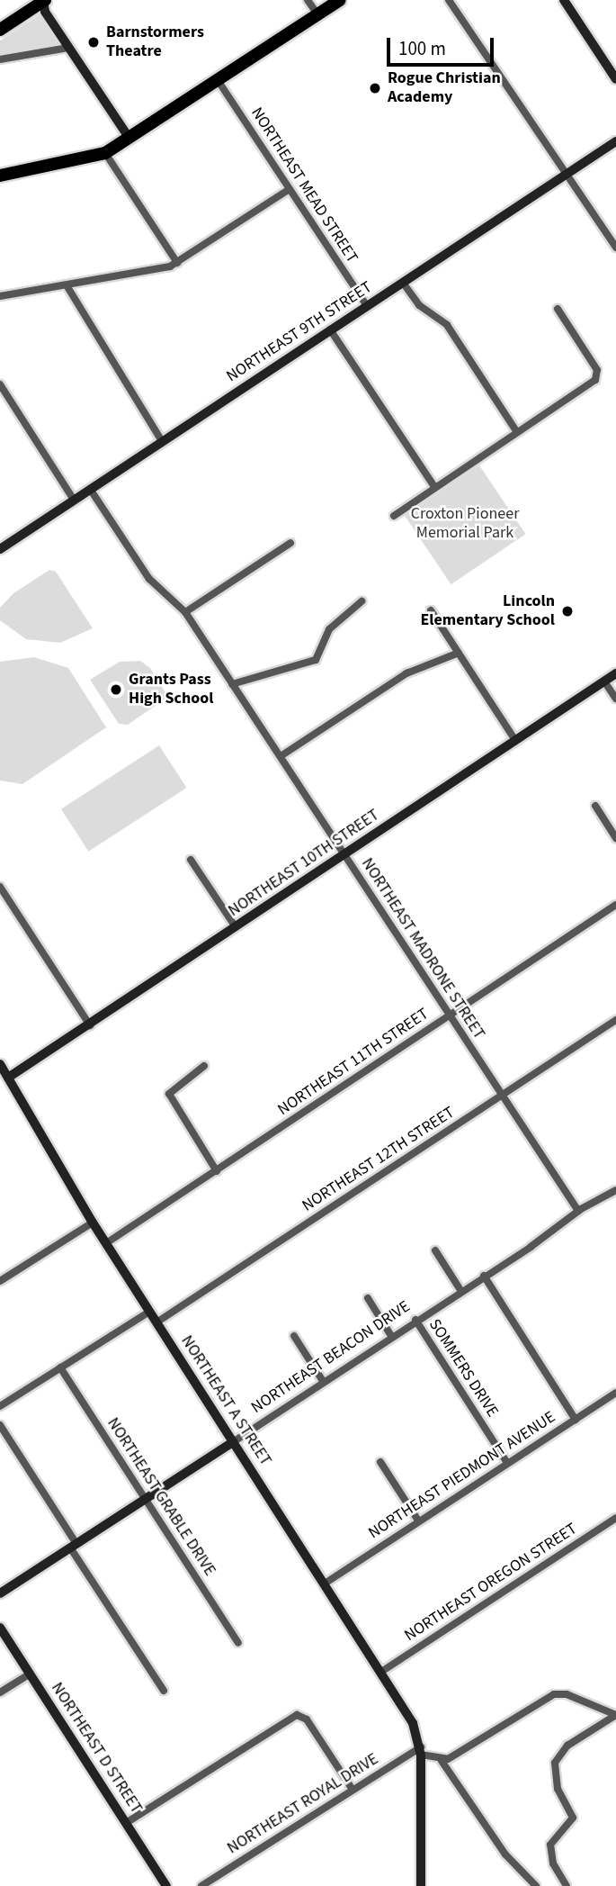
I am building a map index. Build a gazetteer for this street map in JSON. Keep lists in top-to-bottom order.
{
  "streets": {
    "street": [
      "NORTHEAST MEAD STREET",
      "NORTHEAST 9TH STREET",
      "NORTHEAST 10TH STREET",
      "NORTHEAST MADRONE STREET",
      "NORTHEAST 11TH STREET",
      "NORTHEAST 12TH STREET",
      "NORTHEAST BEACON DRIVE",
      "SOMMERS DRIVE",
      "NORTHEAST A STREET",
      "NORTHEAST PIEDMONT AVENUE",
      "NORTHEAST GRABLE DRIVE",
      "NORTHEAST OREGON STREET",
      "NORTHEAST D STREET",
      "NORTHEAST ROYAL DRIVE"
    ]
  },
  "crossings": [
    ["NORTHEAST MEAD STREET", "NORTHEAST 9TH STREET"],
    ["NORTHEAST 9TH STREET", "NORTHEAST MADRONE STREET"],
    ["NORTHEAST 10TH STREET", "NORTHEAST MADRONE STREET"],
    ["NORTHEAST 10TH STREET", "NORTHEAST A STREET"],
    ["NORTHEAST MADRONE STREET", "NORTHEAST 11TH STREET"],
    ["NORTHEAST MADRONE STREET", "NORTHEAST 12TH STREET"],
    ["NORTHEAST MADRONE STREET", "NORTHEAST BEACON DRIVE"],
    ["NORTHEAST 11TH STREET", "NORTHEAST A STREET"],
    ["NORTHEAST 12TH STREET", "NORTHEAST A STREET"],
    ["NORTHEAST BEACON DRIVE", "SOMMERS DRIVE"],
    ["NORTHEAST BEACON DRIVE", "NORTHEAST A STREET"],
    ["NORTHEAST BEACON DRIVE", "NORTHEAST GRABLE DRIVE"],
    ["SOMMERS DRIVE", "NORTHEAST PIEDMONT AVENUE"],
    ["NORTHEAST A STREET", "NORTHEAST PIEDMONT AVENUE"],
    ["NORTHEAST A STREET", "NORTHEAST OREGON STREET"],
    ["NORTHEAST A STREET", "NORTHEAST ROYAL DRIVE"]
  ],
  "parks": ["Croxton Pioneer Memorial Park"],
  "places": [
    "Barnstormers Theatre",
    "Rogue Christian Academy",
    "Lincoln Elementary School",
    "Grants Pass High School"
  ],
  "scale_bar": "100 m"
}
